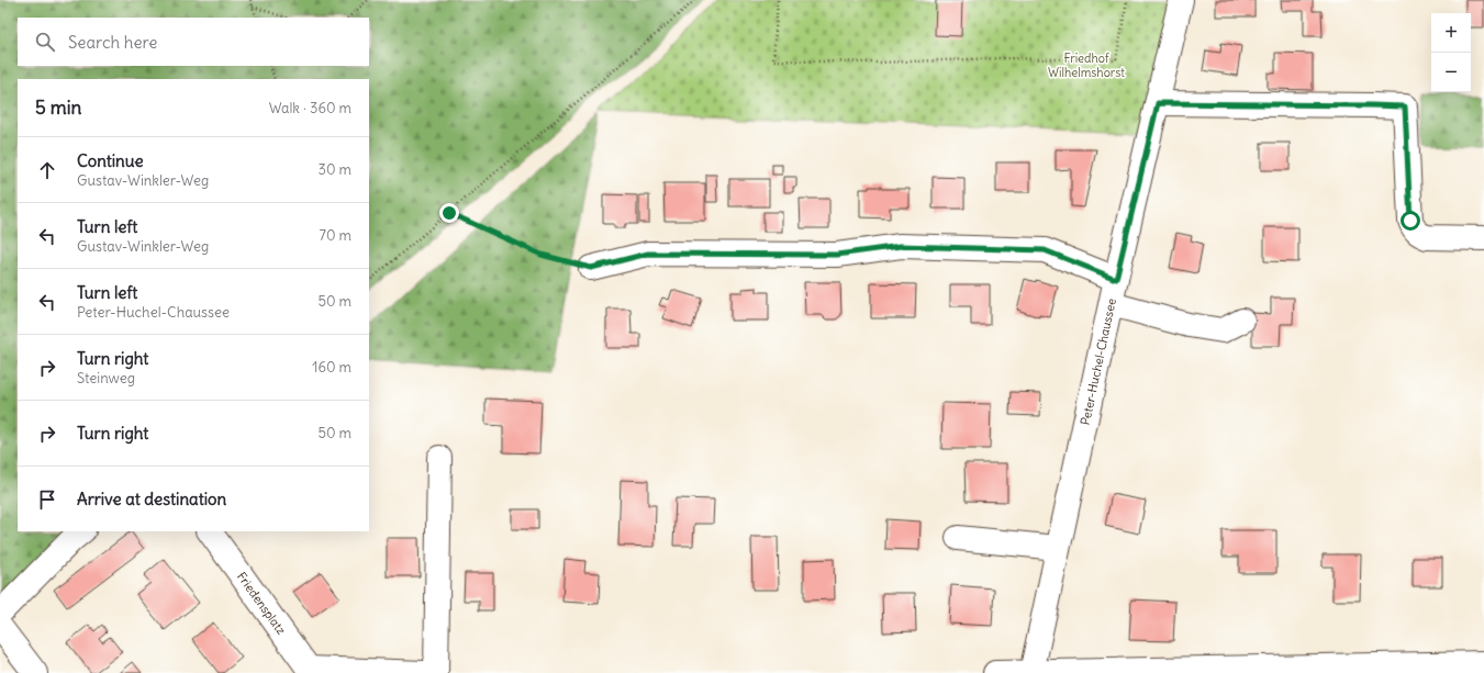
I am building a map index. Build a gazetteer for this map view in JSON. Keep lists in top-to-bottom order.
{
  "streets": {
    "street": ["Peter-Huchel-Chaussee", "Friedensplatz"]
  },
  "parks": ["Friedhof Wilhelmshorst"],
  "page": {
    "map_buttons": ["+", "−"],
    "search": "Search here",
    "heading": ["5 min", "Walk · 360 m"],
    "list": [
      ["Continue", "Gustav-Winkler-Weg", "30 m"],
      ["Turn left", "Gustav-Winkler-Weg", "70 m"],
      ["Turn left", "Peter-Huchel-Chaussee", "50 m"],
      ["Turn right", "Steinweg", "160 m"],
      ["Turn right", "50 m"],
      "Arrive at destination"
    ]
  }
}
